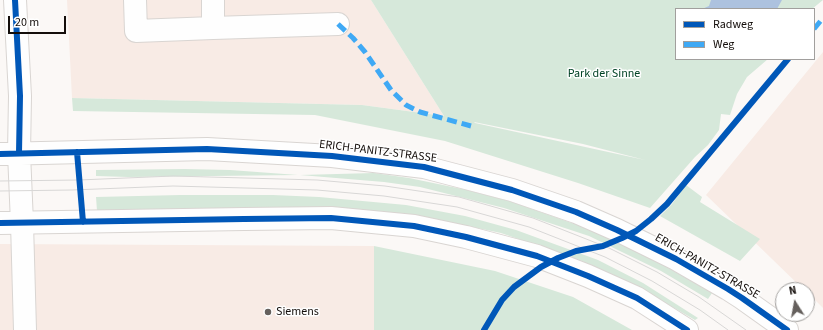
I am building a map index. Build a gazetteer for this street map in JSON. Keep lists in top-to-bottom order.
{
  "streets": {
    "main road": ["ERICH-PANITZ-STRASSE"]
  },
  "parks": ["Park der Sinne"],
  "places": ["Siemens"],
  "legend": ["Radweg", "Weg"],
  "scale_bar": "20 m",
  "north": "top"
}
